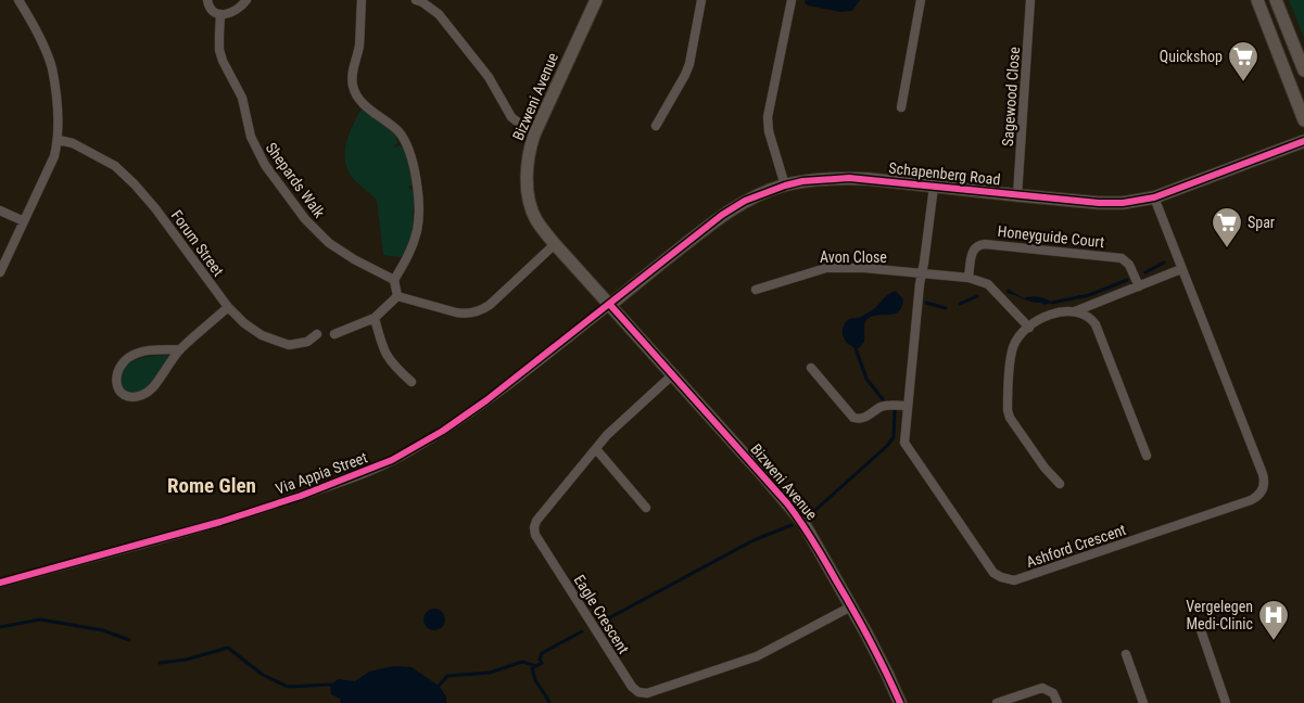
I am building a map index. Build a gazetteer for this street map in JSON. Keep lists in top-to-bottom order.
{
  "streets": {
    "street": [
      "Bizweni Avenue",
      "Sagewood Close",
      "Schapenberg Road",
      "Shepards Walk",
      "Honeyguide Court",
      "Forum Street",
      "Avon Close",
      "Via Appia Street",
      "Ashford Crescent",
      "Eagle Crescent"
    ]
  },
  "crossings": [
    ["Bizweni Avenue", "Schapenberg Road"],
    ["Bizweni Avenue", "Via Appia Street"],
    ["Bizweni Avenue", "Eagle Crescent"],
    ["Sagewood Close", "Schapenberg Road"],
    ["Schapenberg Road", "Via Appia Street"],
    ["Schapenberg Road", "Ashford Crescent"],
    ["Honeyguide Court", "Avon Close"],
    ["Avon Close", "Ashford Crescent"]
  ],
  "districts": ["Rome Glen"],
  "places": {
    "supermarket": ["Quickshop", "Spar"],
    "hospital": ["Vergelegen Medi-Clinic"]
  }
}
